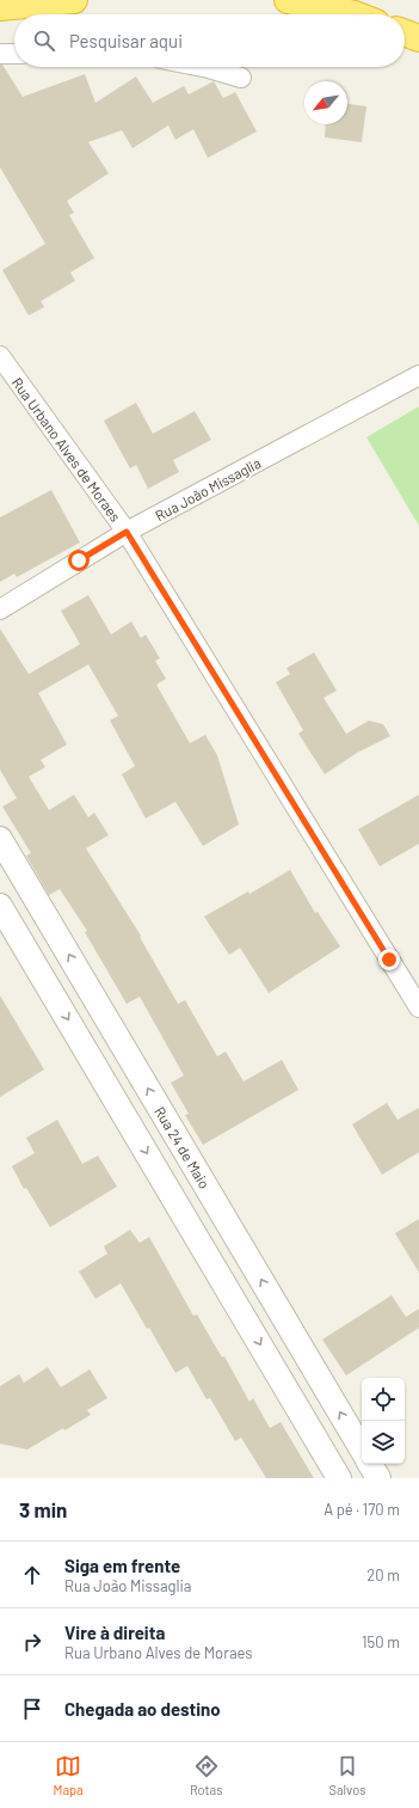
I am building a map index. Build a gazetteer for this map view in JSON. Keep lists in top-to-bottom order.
{
  "streets": {
    "street": ["Rua Urbano Alves de Moraes", "Rua João Missaglia", "Rua 24 de Maio"]
  },
  "crossings": [
    ["Rua Urbano Alves de Moraes", "Rua João Missaglia"]
  ],
  "north": "bottom left",
  "page": {
    "search": "Pesquisar aqui",
    "heading": ["3 min", "A pé · 170 m"],
    "list": [
      ["Siga em frente", "Rua João Missaglia", "20 m"],
      ["Vire à direita", "Rua Urbano Alves de Moraes", "150 m"],
      "Chegada ao destino"
    ],
    "nav": ["Mapa", "Rotas", "Salvos"]
  }
}
